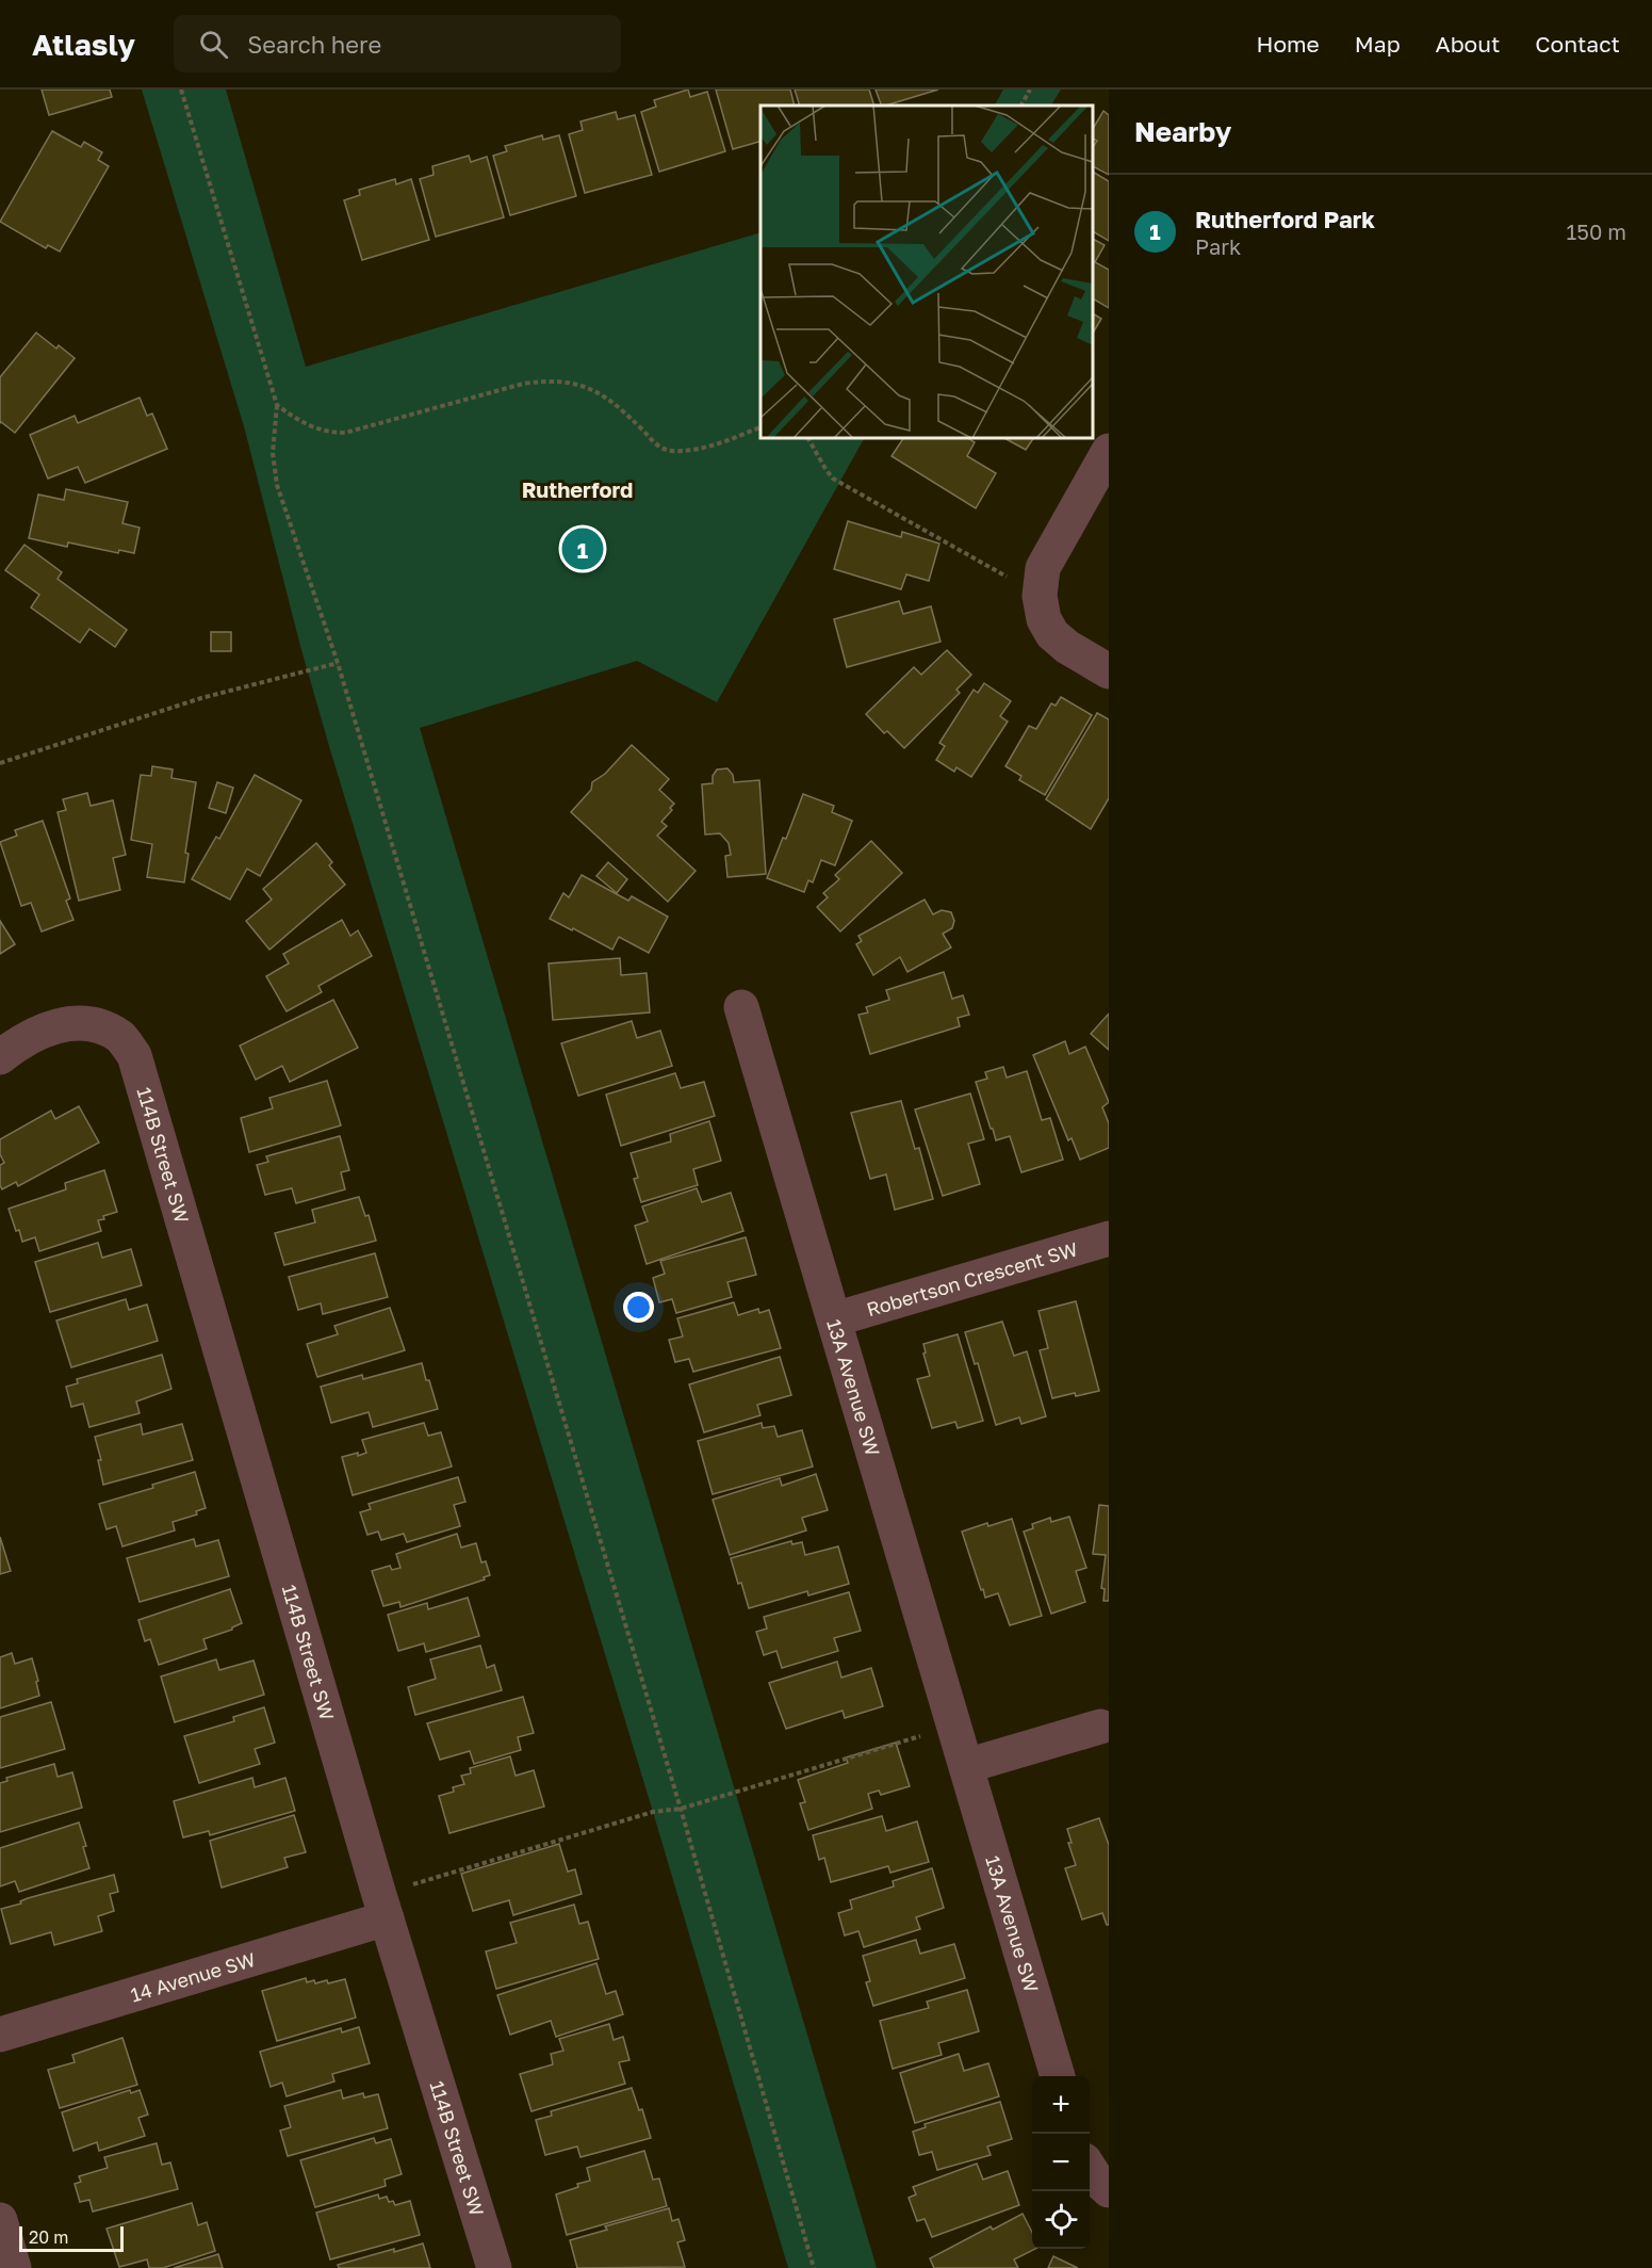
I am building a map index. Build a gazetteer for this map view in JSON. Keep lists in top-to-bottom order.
{
  "streets": {
    "street": [
      "114B Street SW",
      "Robertson Crescent SW",
      "13A Avenue SW",
      "14 Avenue SW"
    ]
  },
  "crossings": [
    ["114B Street SW", "14 Avenue SW"],
    ["Robertson Crescent SW", "13A Avenue SW"]
  ],
  "districts": ["Rutherford"],
  "scale_bar": "20 m",
  "page": {
    "header": "Atlasly",
    "search": "Search here",
    "nav": [
      "Home",
      "Map",
      "About",
      "Contact"
    ],
    "heading": "Nearby",
    "list": [
      {
        "mark": "1",
        "name": "Rutherford Park",
        "note": "Park",
        "value": "150 m"
      }
    ],
    "pins": "1",
    "map_buttons": ["+", "−"],
    "scale": "20 m"
  }
}
